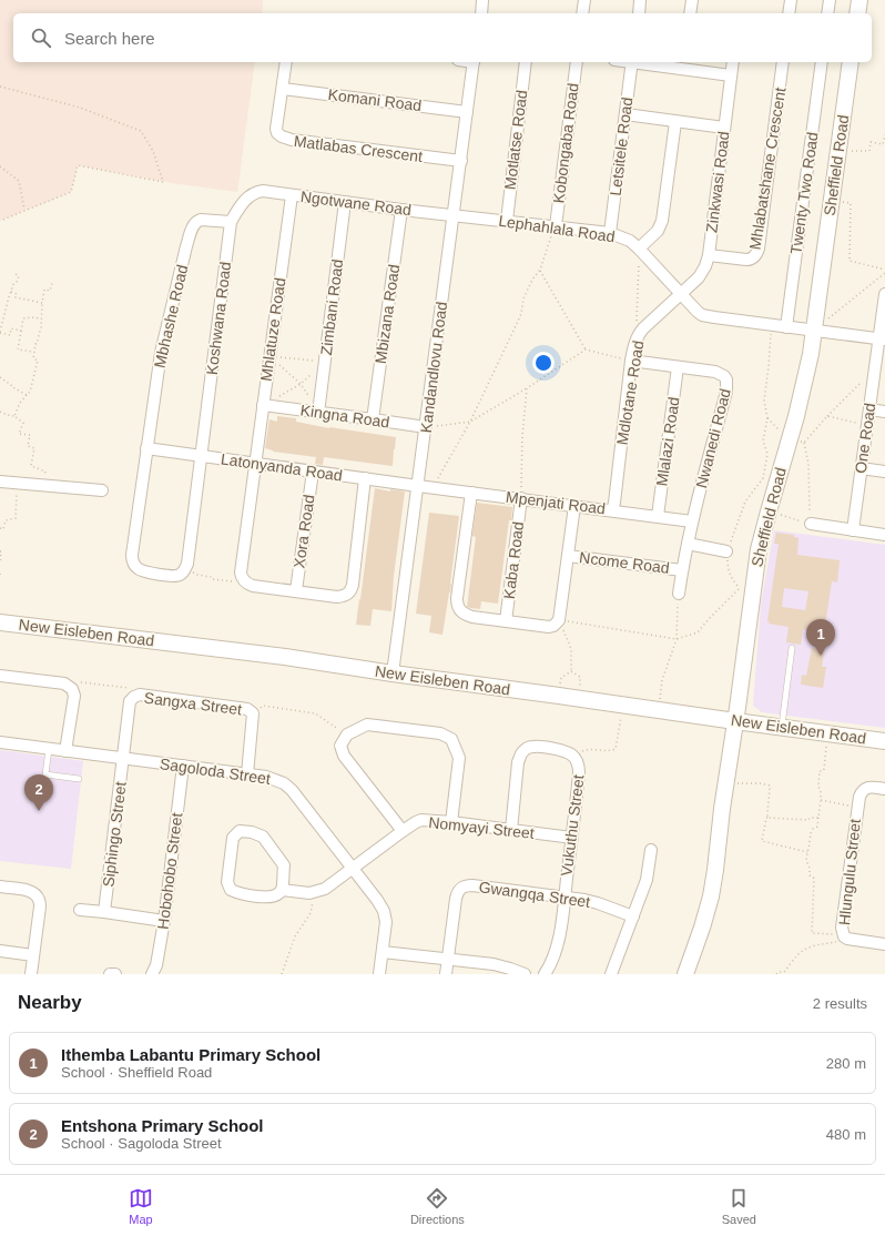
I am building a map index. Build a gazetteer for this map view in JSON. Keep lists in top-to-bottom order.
{
  "streets": {
    "street": [
      "Komani Road",
      "Motlatse Road",
      "Kobongaba Road",
      "Letsitele Road",
      "Matlabas Crescent",
      "Sheffield Road",
      "Mhlabatshane Crescent",
      "Zinkwasi Road",
      "Twenty Two Road",
      "Ngotwane Road",
      "Lephahlala Road",
      "Zimbani Road",
      "Mbizana Road",
      "Mbhashe Road",
      "Koshwana Road",
      "Mhlatuze Road",
      "Kandandlovu Road",
      "Mdlotane Road",
      "Kingna Road",
      "Nwanedi Road",
      "One Road",
      "Mlalazi Road",
      "Latonyanda Road",
      "Mpenjati Road",
      "Xora Road",
      "Kaba Road",
      "Ncome Road",
      "New Eisleben Road",
      "Sangxa Street",
      "Sagoloda Street",
      "Vukuthu Street",
      "Nomyayi Street",
      "Siphingo Street",
      "Hobohobo Street",
      "Hlungulu Street",
      "Gwangqa Street"
    ]
  },
  "crossings": [
    ["Komani Road", "Matlabas Crescent"],
    ["Komani Road", "Kandandlovu Road"],
    ["Motlatse Road", "Lephahlala Road"],
    ["Kobongaba Road", "Lephahlala Road"],
    ["Letsitele Road", "Lephahlala Road"],
    ["Matlabas Crescent", "Kandandlovu Road"],
    ["Sheffield Road", "Lephahlala Road"],
    ["Sheffield Road", "New Eisleben Road"],
    ["Mhlabatshane Crescent", "Zinkwasi Road"],
    ["Zinkwasi Road", "Lephahlala Road"],
    ["Zinkwasi Road", "Mdlotane Road"],
    ["Twenty Two Road", "Lephahlala Road"],
    ["Ngotwane Road", "Lephahlala Road"],
    ["Ngotwane Road", "Zimbani Road"],
    ["Ngotwane Road", "Mbizana Road"],
    ["Ngotwane Road", "Koshwana Road"],
    ["Ngotwane Road", "Mhlatuze Road"],
    ["Ngotwane Road", "Kandandlovu Road"],
    ["Lephahlala Road", "Kandandlovu Road"],
    ["Lephahlala Road", "Mdlotane Road"],
    ["Lephahlala Road", "One Road"],
    ["Zimbani Road", "Kingna Road"],
    ["Mbizana Road", "Kingna Road"],
    ["Mbhashe Road", "Koshwana Road"],
    ["Mbhashe Road", "Latonyanda Road"],
    ["Koshwana Road", "Latonyanda Road"],
    ["Mhlatuze Road", "Kingna Road"],
    ["Mhlatuze Road", "Latonyanda Road"],
    ["Kandandlovu Road", "Kingna Road"],
    ["Kandandlovu Road", "Latonyanda Road"],
    ["Kandandlovu Road", "Mpenjati Road"],
    ["Kandandlovu Road", "New Eisleben Road"],
    ["Mdlotane Road", "Nwanedi Road"],
    ["Mdlotane Road", "Mpenjati Road"],
    ["Nwanedi Road", "Mlalazi Road"],
    ["Nwanedi Road", "Mpenjati Road"],
    ["Nwanedi Road", "Ncome Road"],
    ["Mlalazi Road", "Mpenjati Road"],
    ["Latonyanda Road", "Mpenjati Road"],
    ["Latonyanda Road", "Xora Road"],
    ["Mpenjati Road", "Kaba Road"],
    ["Sangxa Street", "Sagoloda Street"],
    ["Sangxa Street", "Siphingo Street"],
    ["Sagoloda Street", "Nomyayi Street"],
    ["Sagoloda Street", "Siphingo Street"],
    ["Sagoloda Street", "Hobohobo Street"],
    ["Vukuthu Street", "Nomyayi Street"],
    ["Vukuthu Street", "Gwangqa Street"]
  ],
  "page": {
    "search": "Search here",
    "pins": ["1", "2"],
    "heading": ["Nearby", "2 results"],
    "list": [
      {
        "mark": "1",
        "name": "Ithemba Labantu Primary School",
        "note": "School · Sheffield Road",
        "value": "280 m"
      },
      {
        "mark": "2",
        "name": "Entshona Primary School",
        "note": "School · Sagoloda Street",
        "value": "480 m"
      }
    ],
    "nav": ["Map", "Directions", "Saved"]
  }
}
